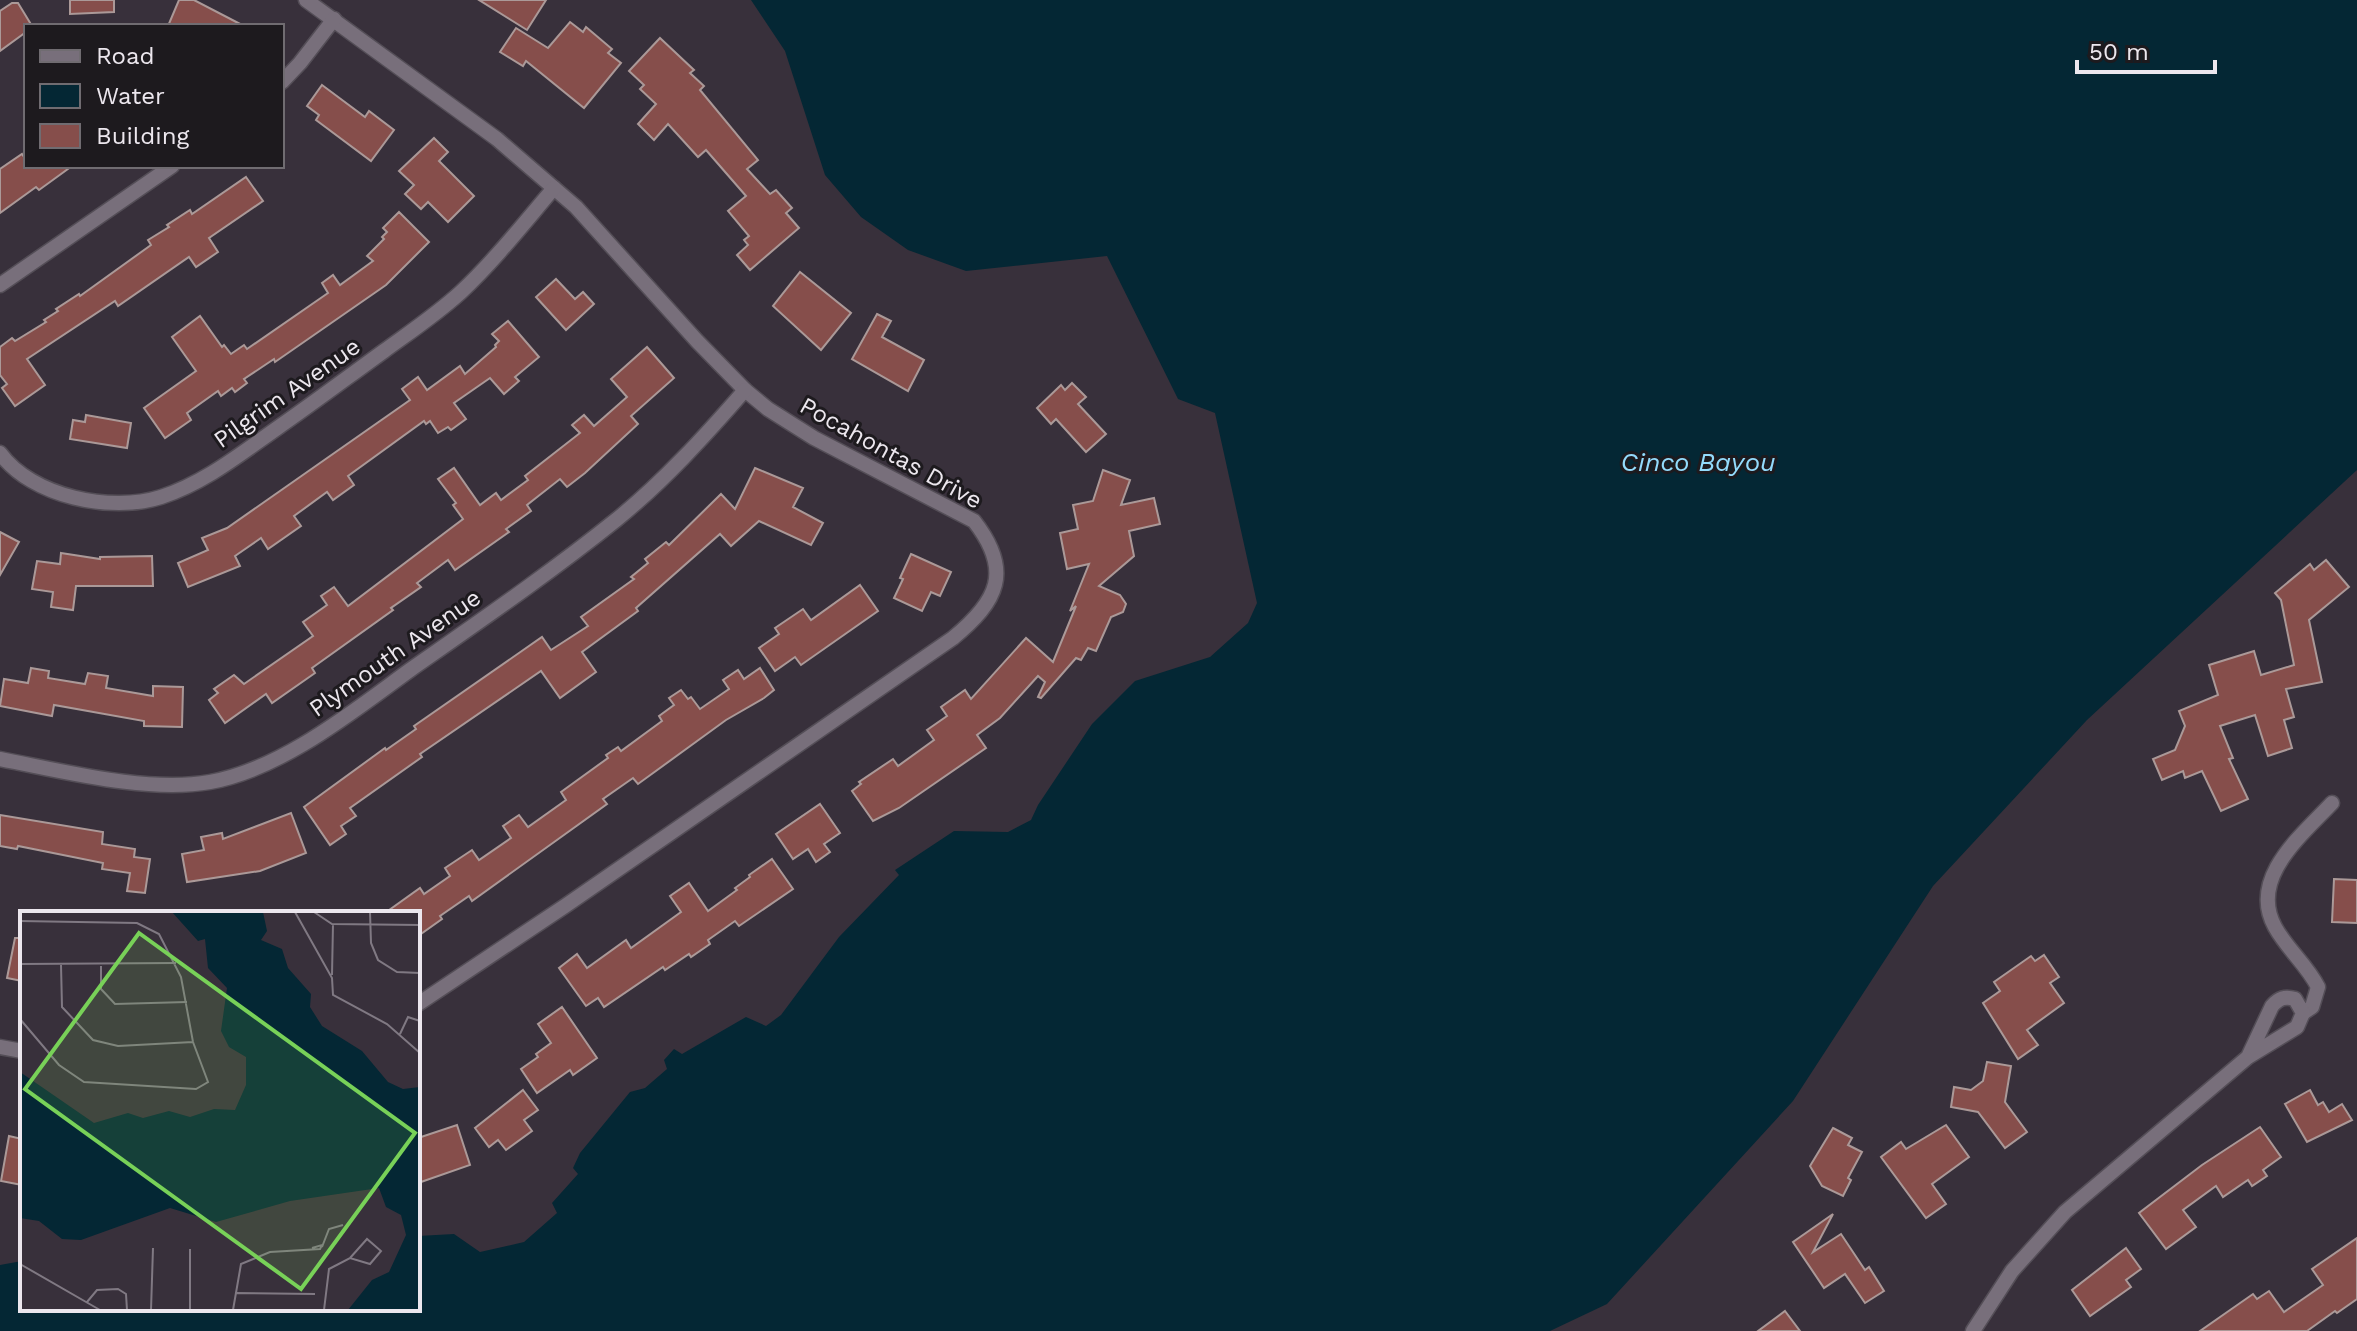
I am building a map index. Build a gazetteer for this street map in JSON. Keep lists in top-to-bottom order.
{
  "streets": {
    "street": ["Pilgrim Avenue", "Pocahontas Drive", "Plymouth Avenue"]
  },
  "crossings": [
    ["Pilgrim Avenue", "Pocahontas Drive"],
    ["Pocahontas Drive", "Plymouth Avenue"]
  ],
  "water": ["Cinco Bayou"],
  "legend": ["Road", "Water", "Building"],
  "scale_bar": "50 m"
}
